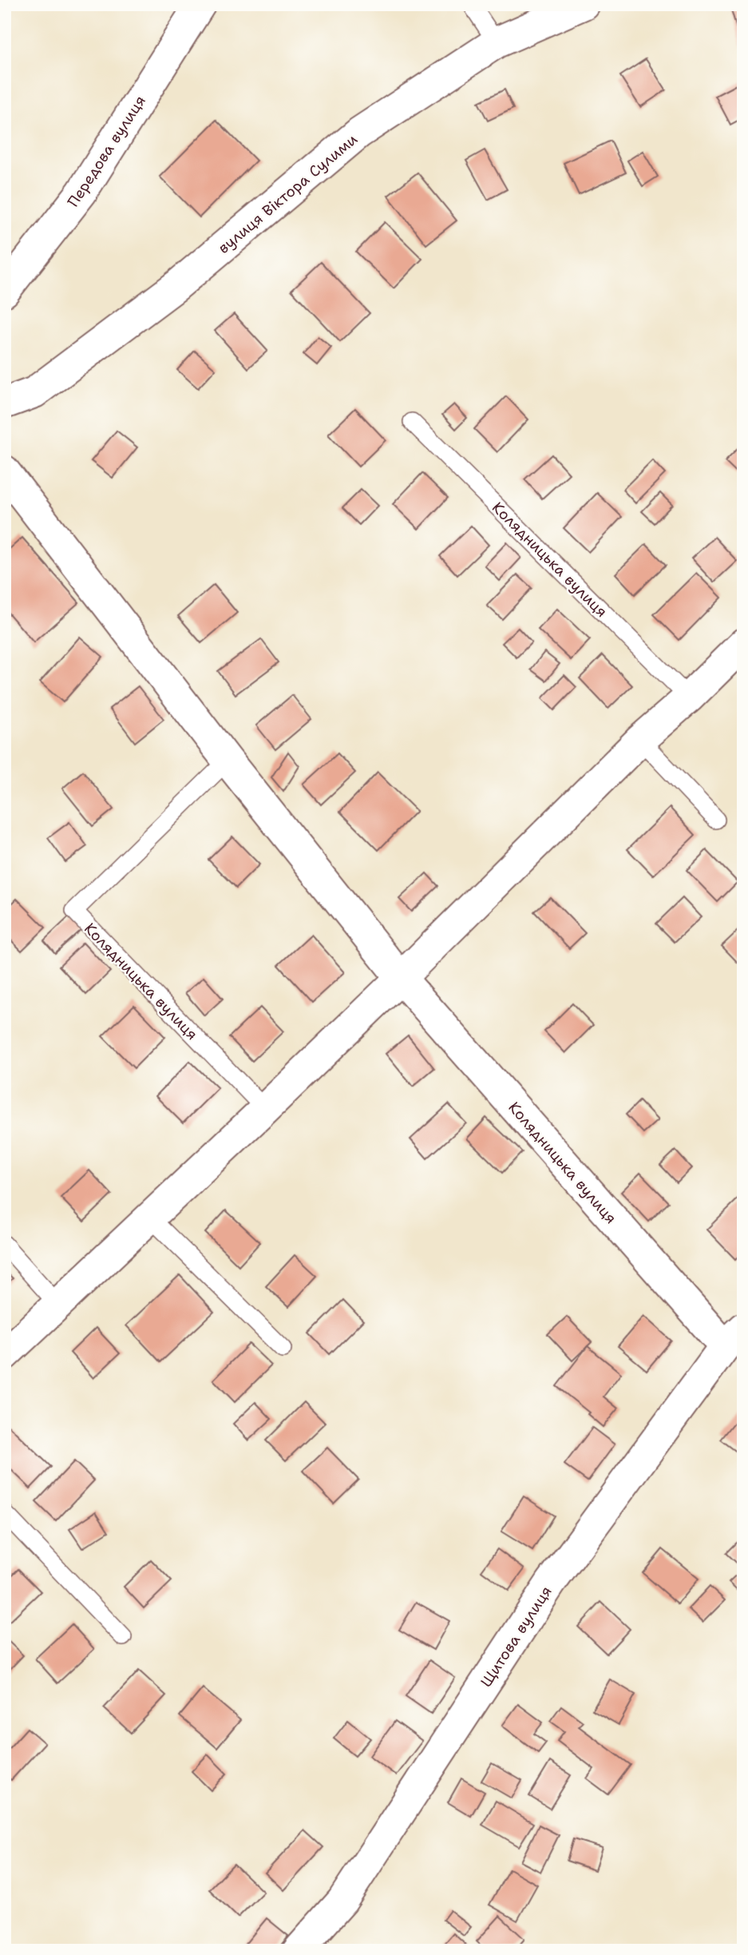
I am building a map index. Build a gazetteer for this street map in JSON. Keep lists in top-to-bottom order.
{
  "streets": {
    "street": [
      "Передова вулиця",
      "вулиця Віктора Сулими",
      "Колядницька вулиця",
      "Щитова вулиця"
    ]
  },
  "crossings": [
    ["Колядницька вулиця", "Щитова вулиця"]
  ]
}
